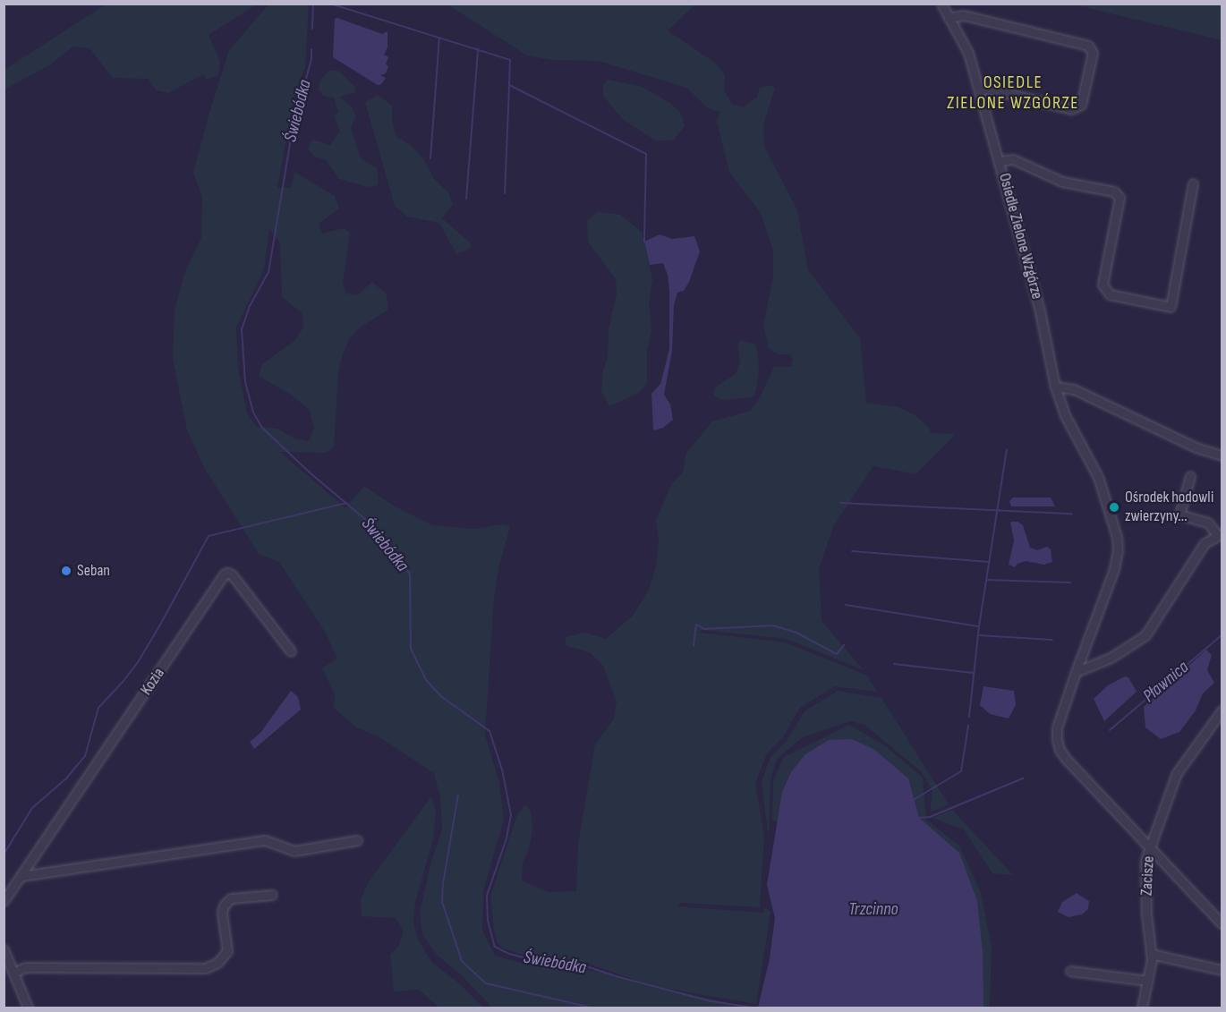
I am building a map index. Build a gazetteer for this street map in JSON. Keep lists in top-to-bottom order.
{
  "streets": {
    "street": ["Osiedle Zielone Wzgórze", "Kozia", "Zacisze"]
  },
  "crossings": [
    ["Osiedle Zielone Wzgórze", "Zacisze"]
  ],
  "districts": ["OSIEDLE ZIELONE WZGÓRZE"],
  "water": ["Świebódka", "Pławnica", "Trzcinno"],
  "places": ["Ośrodek hodowli zwierzyny...", "Seban"]
}
